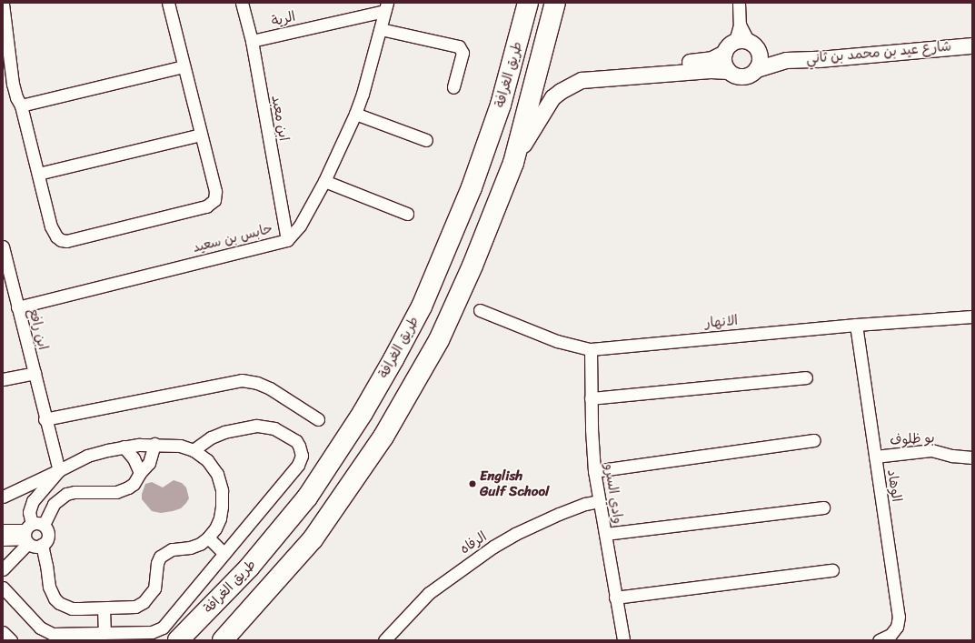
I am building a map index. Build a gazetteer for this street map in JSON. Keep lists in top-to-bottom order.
{
  "streets": {
    "highway": ["طريق الغرافة"],
    "street": [
      "الرية",
      "شارع عيد بن محمد بن ثاني",
      "ابن معبد",
      "حابس بن سعيد",
      "الانهار",
      "ابن رافع",
      "بو ظلوف",
      "الوهاد",
      "وادي السرو",
      "الرفاه"
    ]
  },
  "crossings": [
    ["الرية", "ابن معبد"],
    ["الرية", "حابس بن سعيد"],
    ["ابن معبد", "حابس بن سعيد"],
    ["حابس بن سعيد", "ابن رافع"],
    ["الانهار", "الوهاد"],
    ["الانهار", "وادي السرو"],
    ["بو ظلوف", "الوهاد"],
    ["وادي السرو", "الرفاه"]
  ],
  "places": ["English Gulf School"]
}
